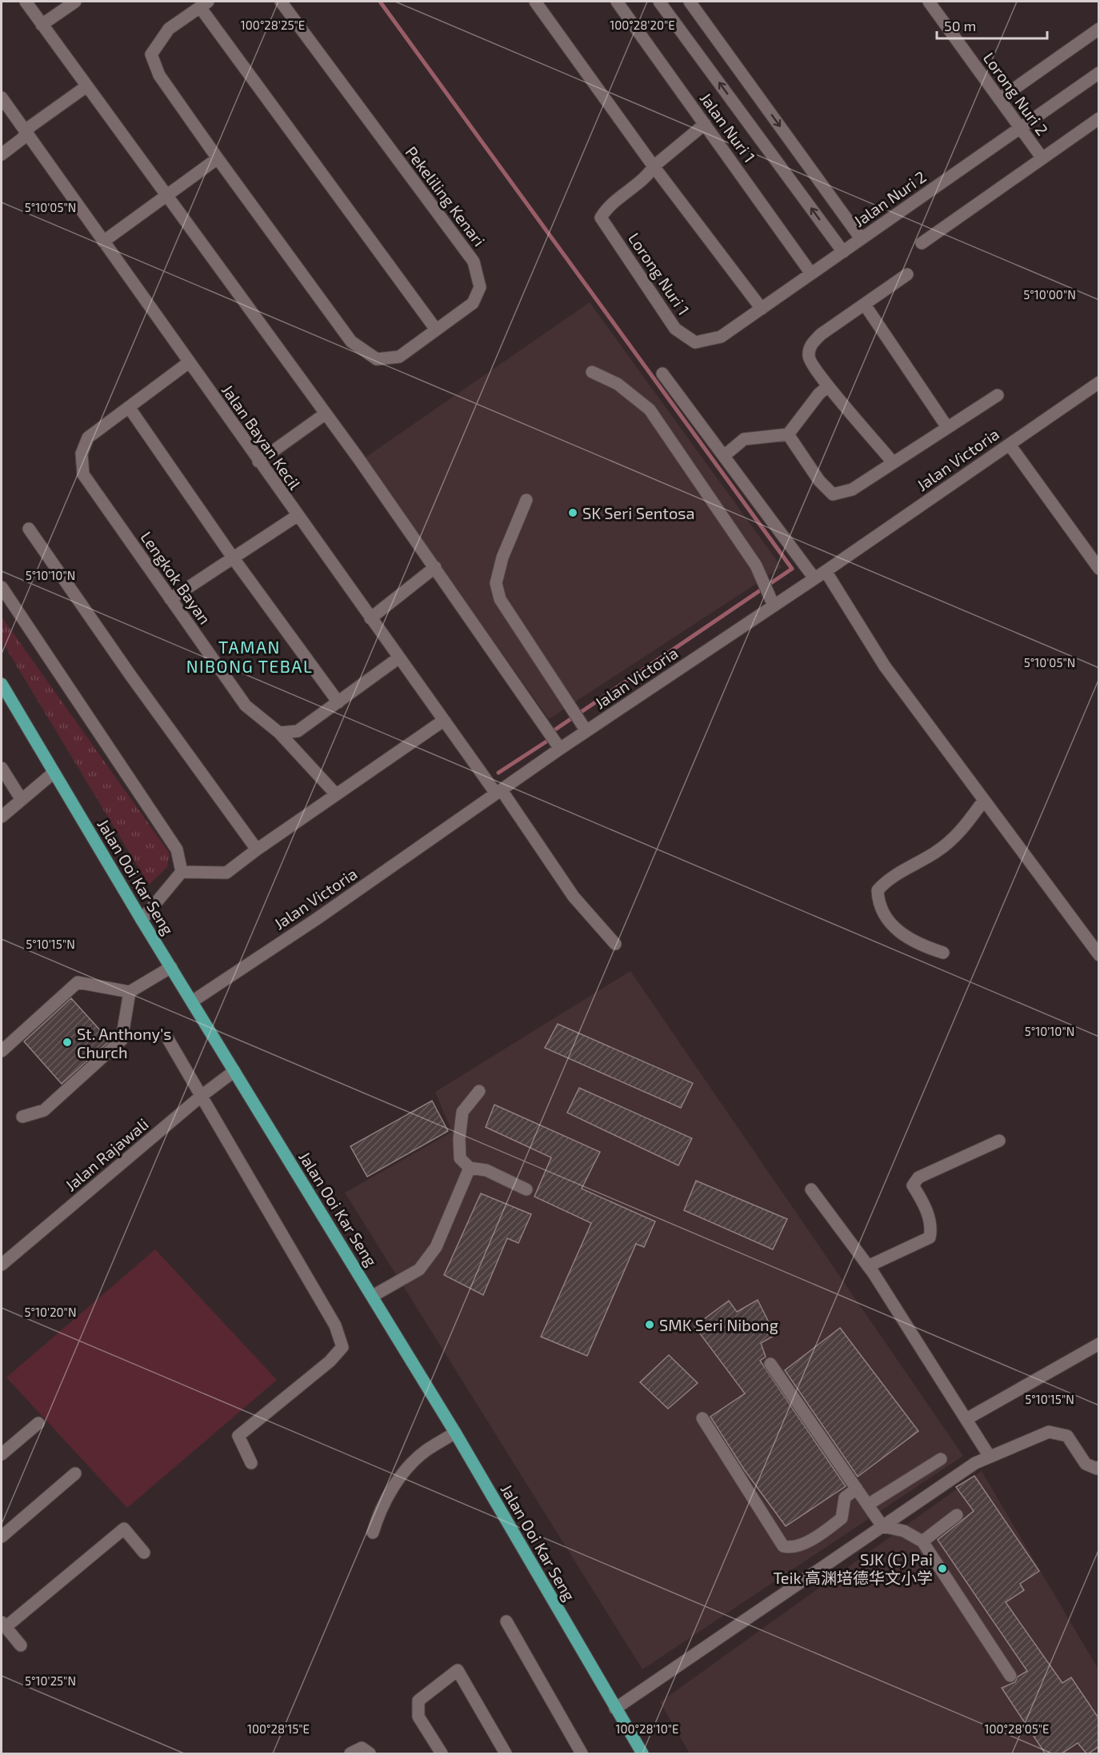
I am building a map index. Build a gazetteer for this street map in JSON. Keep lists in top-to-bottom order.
{
  "streets": {
    "main road": ["Jalan Ooi Kar Seng"],
    "street": [
      "Lorong Nuri 2",
      "Jalan Nuri 1",
      "Pekeliling Kenari",
      "Jalan Nuri 2",
      "Lorong Nuri 1",
      "Jalan Bayan Kecil",
      "Jalan Victoria",
      "Lengkok Bayan",
      "Jalan Rajawali"
    ]
  },
  "crossings": [
    ["Lorong Nuri 2", "Jalan Nuri 2"],
    ["Jalan Nuri 1", "Jalan Nuri 2"],
    ["Jalan Nuri 2", "Lorong Nuri 1"],
    ["Jalan Bayan Kecil", "Jalan Victoria"],
    ["Jalan Bayan Kecil", "Lengkok Bayan"],
    ["Jalan Victoria", "Jalan Ooi Kar Seng"],
    ["Jalan Ooi Kar Seng", "Jalan Rajawali"]
  ],
  "districts": ["TAMAN NIBONG TEBAL"],
  "places": [
    "SK Seri Sentosa",
    "St. Anthony's Church",
    "SMK Seri Nibong",
    "SJK (C) Pai Teik 高渊培德华文小学"
  ],
  "scale_bar": "50 m",
  "coordinates": [
    "100°28'20\"E",
    "100°28'25\"E",
    "5°10'05\"N",
    "5°10'00\"N",
    "5°10'10\"N",
    "5°10'15\"N",
    "5°10'20\"N",
    "5°10'25\"N",
    "100°28'15\"E",
    "100°28'10\"E",
    "100°28'05\"E"
  ]
}
